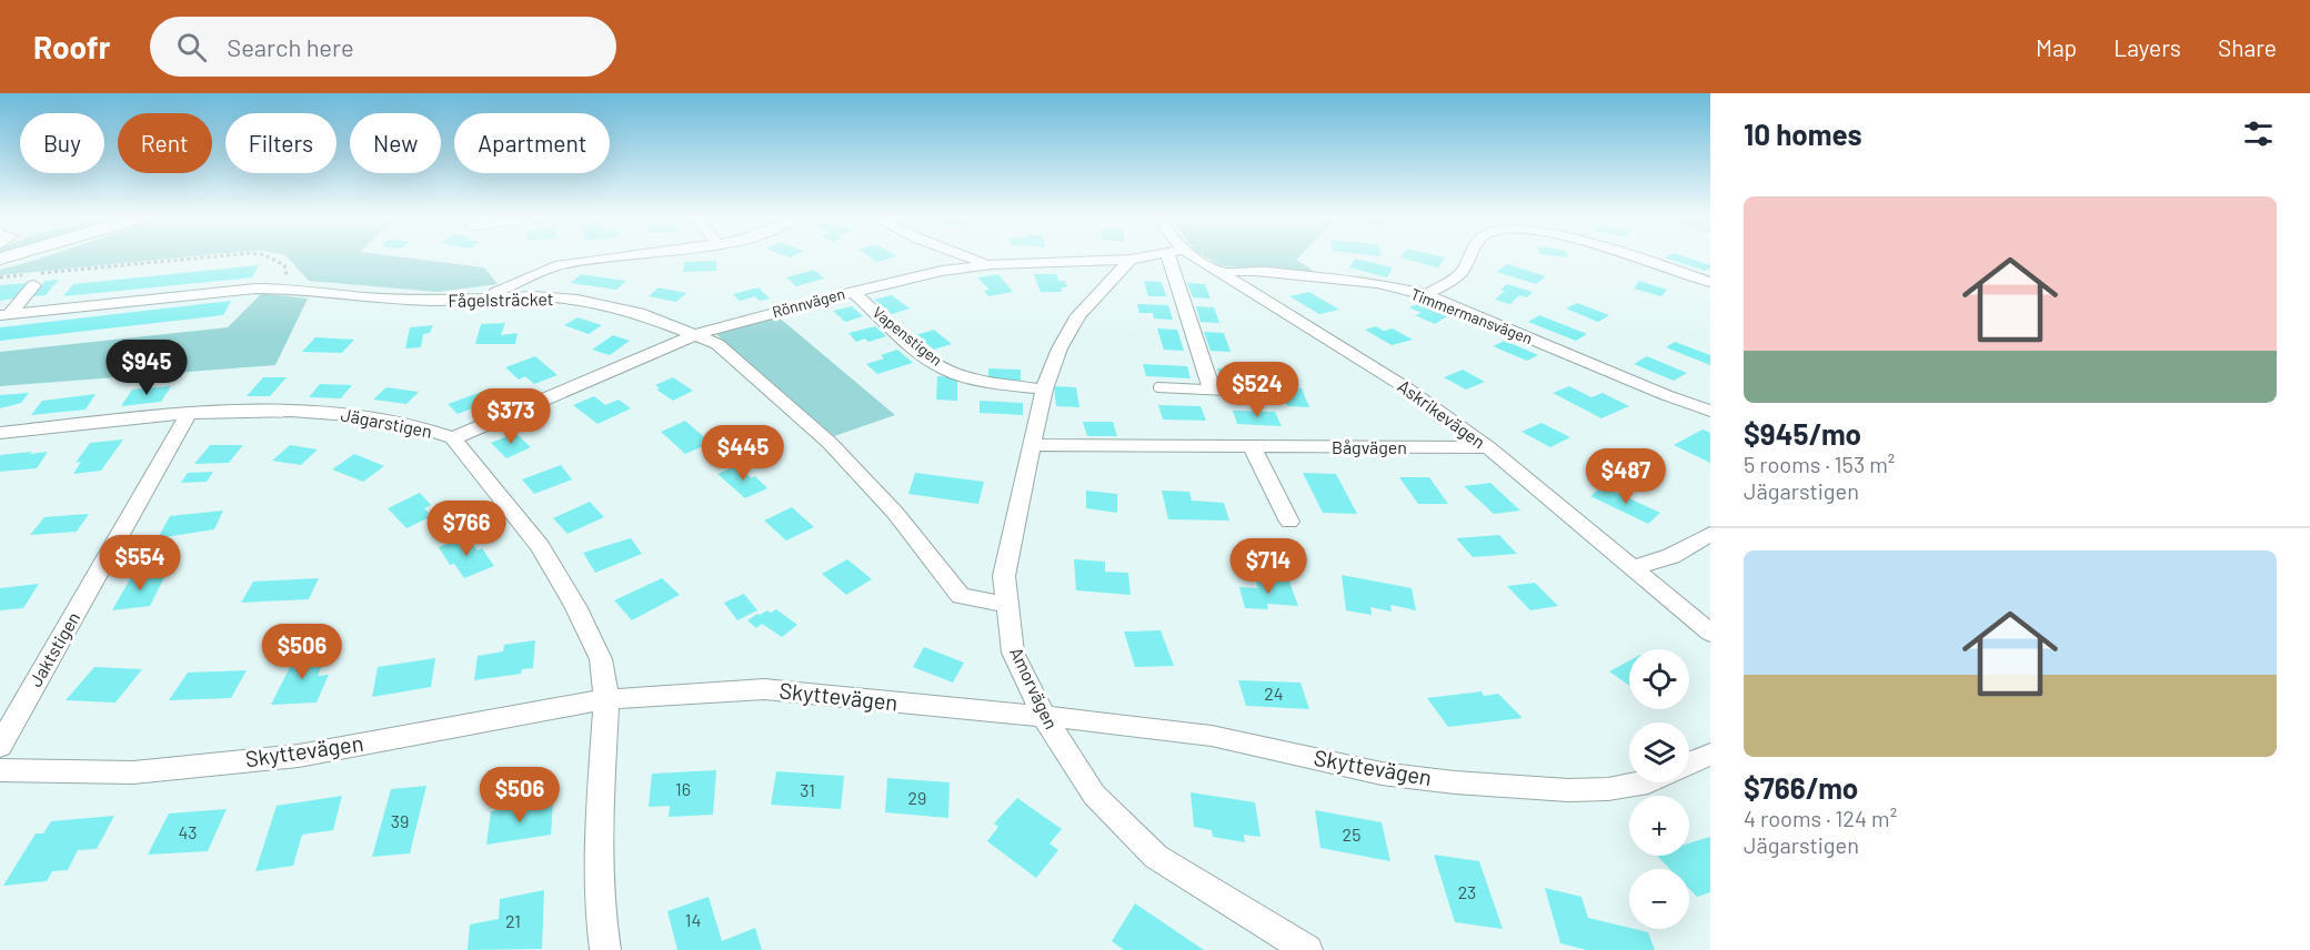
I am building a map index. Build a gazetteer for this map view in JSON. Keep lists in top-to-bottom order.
{
  "streets": {
    "street": [
      "Fågelsträcket",
      "Rönnvägen",
      "Timmermansvägen",
      "Vapenstigen",
      "Askrikevägen",
      "Jägarstigen",
      "Bågvägen",
      "Jaktstigen",
      "Amorvägen",
      "Skyttevägen"
    ]
  },
  "crossings": [
    ["Fågelsträcket", "Rönnvägen"],
    ["Fågelsträcket", "Amorvägen"],
    ["Rönnvägen", "Vapenstigen"],
    ["Rönnvägen", "Jägarstigen"],
    ["Rönnvägen", "Amorvägen"],
    ["Timmermansvägen", "Askrikevägen"],
    ["Vapenstigen", "Amorvägen"],
    ["Askrikevägen", "Bågvägen"],
    ["Jägarstigen", "Jaktstigen"],
    ["Jägarstigen", "Skyttevägen"],
    ["Bågvägen", "Amorvägen"],
    ["Amorvägen", "Skyttevägen"]
  ],
  "house_numbers": [
    "24",
    "16",
    "31",
    "29",
    "39",
    "43",
    "25",
    "23",
    "14",
    "21"
  ],
  "page": {
    "header": "Roofr",
    "search": "Search here",
    "nav": ["Map", "Layers", "Share"],
    "heading": "10 homes",
    "chip": [
      "Buy",
      "Rent",
      "Filters",
      "New",
      "Apartment"
    ],
    "list": [
      {
        "name": "$945/mo",
        "note": "5 rooms · 153 m² · Jägarstigen"
      },
      {
        "name": "$766/mo",
        "note": "4 rooms · 124 m² · Jägarstigen"
      }
    ],
    "price": [
      "$945",
      "$524",
      "$373",
      "$445",
      "$487",
      "$766",
      "$554",
      "$714",
      "$506",
      "$506"
    ],
    "map_buttons": ["+", "−"]
  }
}
